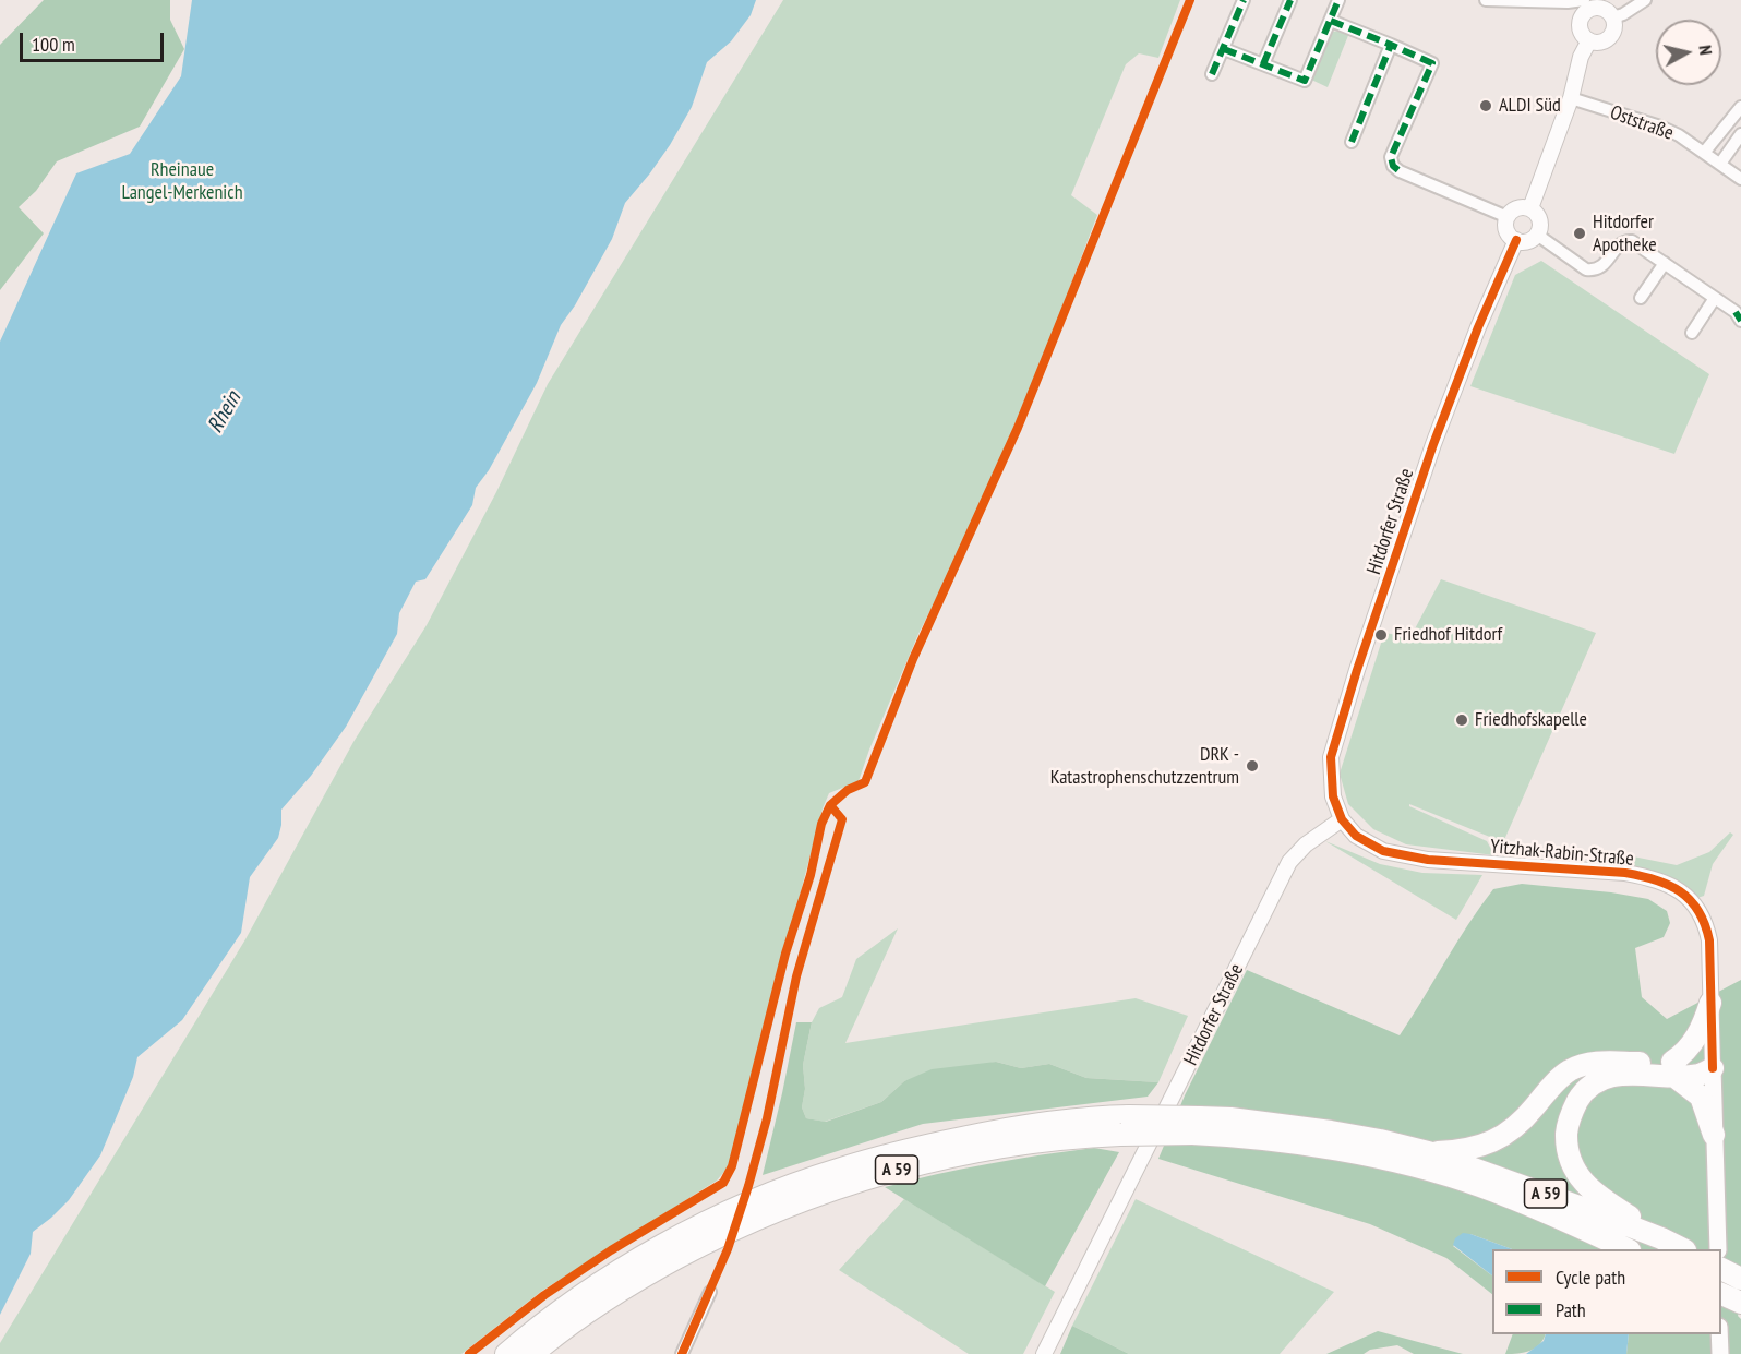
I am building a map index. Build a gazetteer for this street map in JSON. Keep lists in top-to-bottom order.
{
  "streets": {
    "highway": ["A 59"],
    "main road": ["Yitzhak-Rabin-Straße"],
    "street": ["Oststraße", "Hitdorfer Straße"]
  },
  "crossings": [
    ["Hitdorfer Straße", "Yitzhak-Rabin-Straße"]
  ],
  "water": ["Rhein"],
  "parks": ["Rheinaue Langel-Merkenich"],
  "places": [
    "ALDI Süd",
    "Hitdorfer Apotheke",
    "Friedhof Hitdorf",
    "Friedhofskapelle",
    "DRK - Katastrophenschutzzentrum"
  ],
  "legend": ["Cycle path", "Path"],
  "scale_bar": "100 m",
  "north": "right"
}
